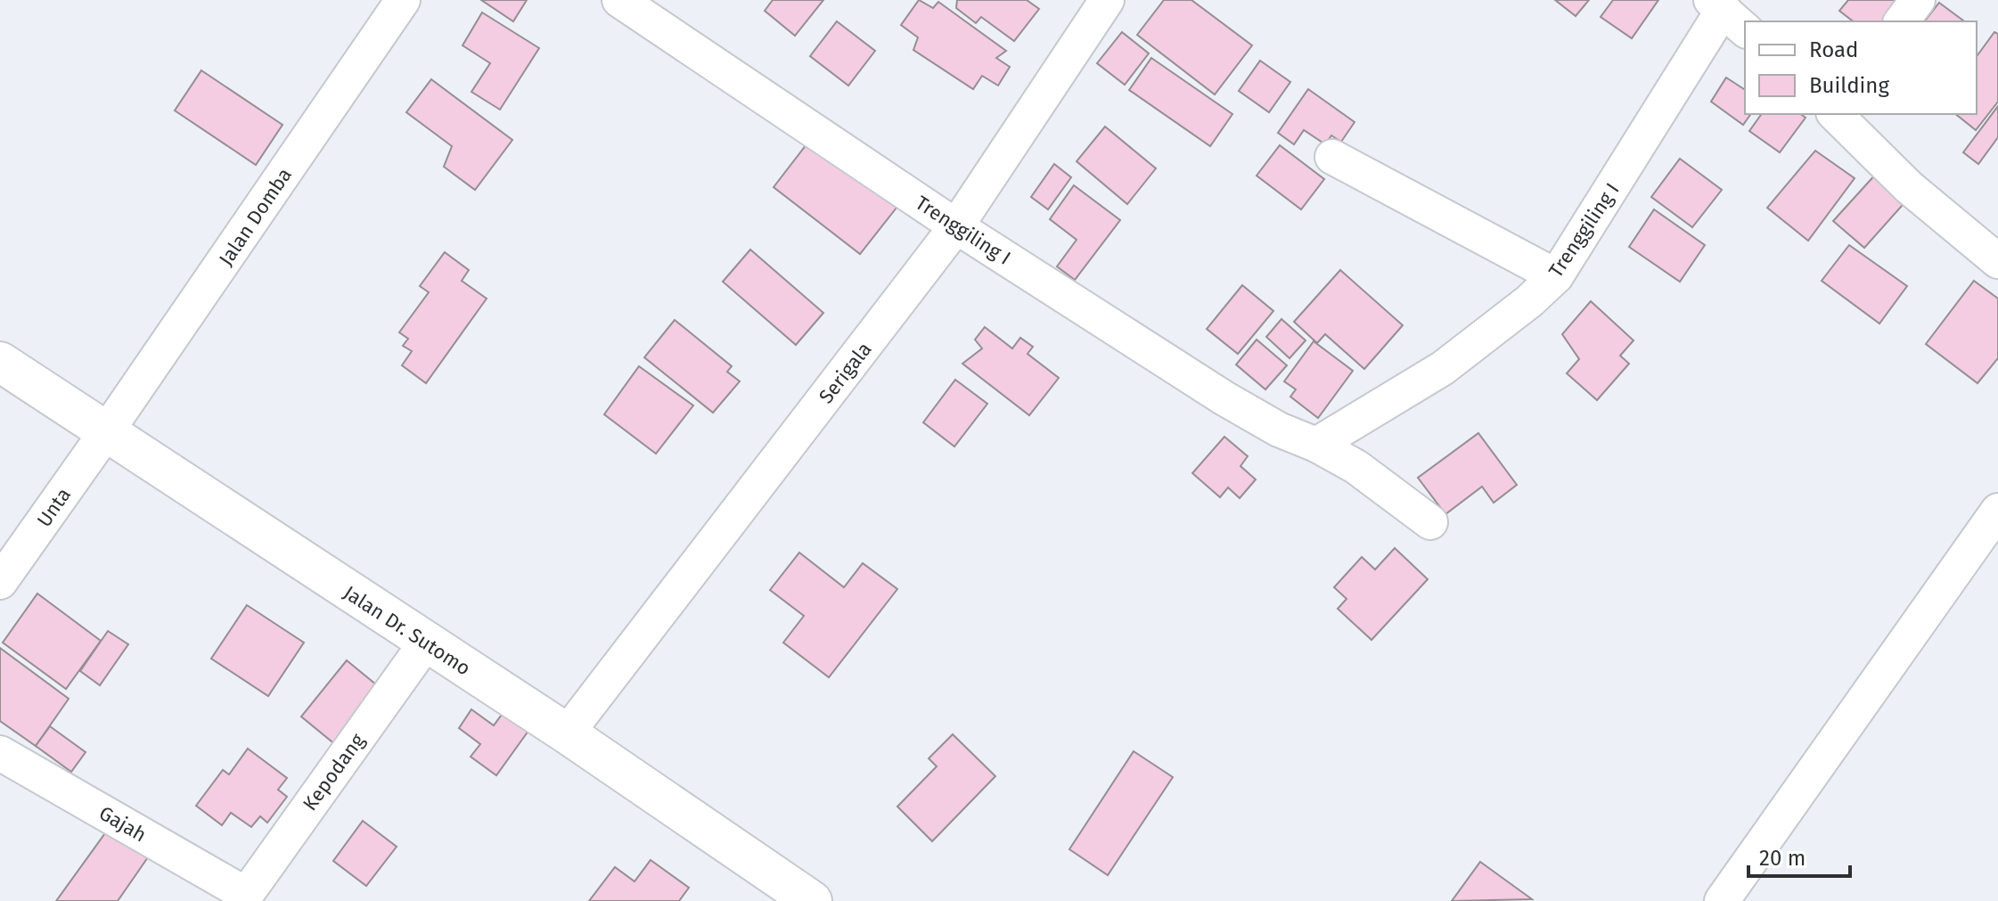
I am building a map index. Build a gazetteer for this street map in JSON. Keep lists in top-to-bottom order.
{
  "streets": {
    "street": [
      "Jalan Domba",
      "Trenggiling I",
      "Serigala",
      "Unta",
      "Jalan Dr. Sutomo",
      "Kepodang",
      "Gajah"
    ]
  },
  "crossings": [
    ["Jalan Domba", "Unta"],
    ["Jalan Domba", "Jalan Dr. Sutomo"],
    ["Trenggiling I", "Serigala"],
    ["Serigala", "Jalan Dr. Sutomo"],
    ["Unta", "Jalan Dr. Sutomo"],
    ["Jalan Dr. Sutomo", "Kepodang"],
    ["Kepodang", "Gajah"]
  ],
  "legend": ["Road", "Building"],
  "scale_bar": "20 m"
}
